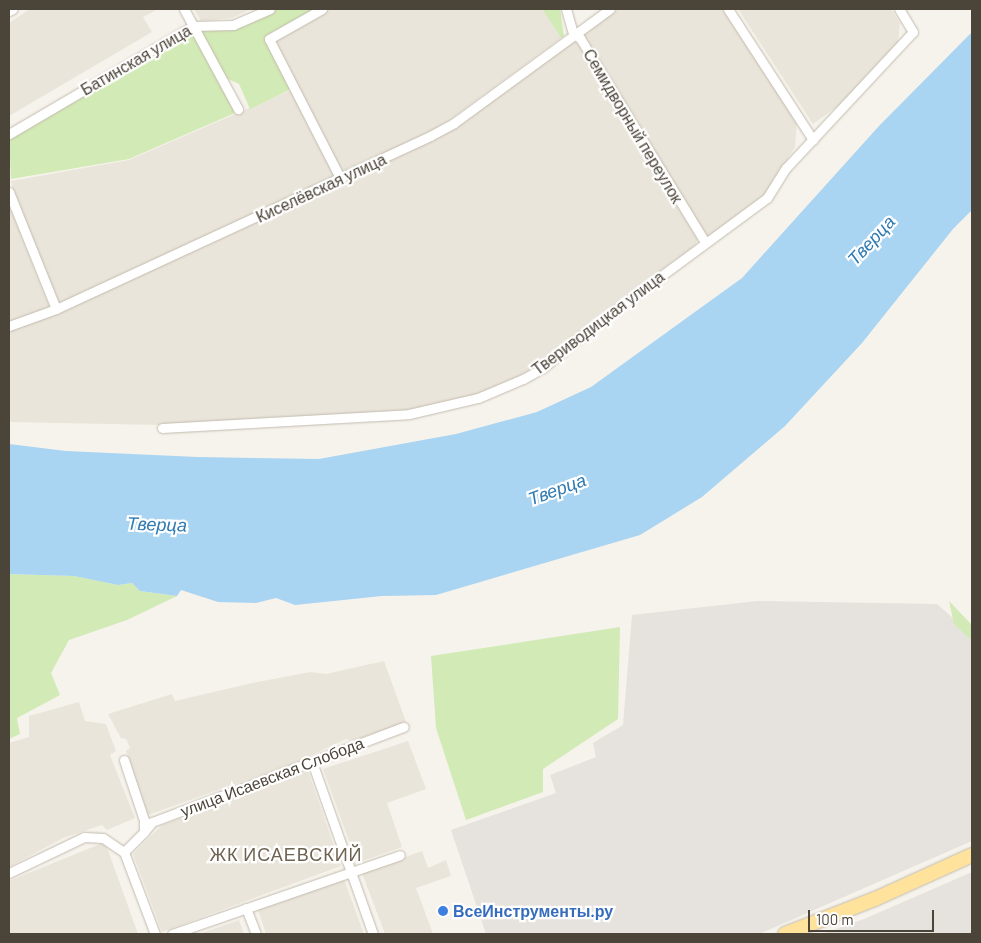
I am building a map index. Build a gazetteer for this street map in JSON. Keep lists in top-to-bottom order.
{
  "streets": {
    "street": [
      "Батинская улица",
      "Семидворный переулок",
      "Киселёвская улица",
      "Твериводицкая улица",
      "улица Исаевская Слобода"
    ]
  },
  "crossings": [
    ["Семидворный переулок", "Киселёвская улица"],
    ["Семидворный переулок", "Твериводицкая улица"]
  ],
  "districts": ["ЖК ИСАЕВСКИЙ"],
  "water": ["Тверца"],
  "places": ["ВсеИнструменты.ру"],
  "scale_bar": "100 m"
}
